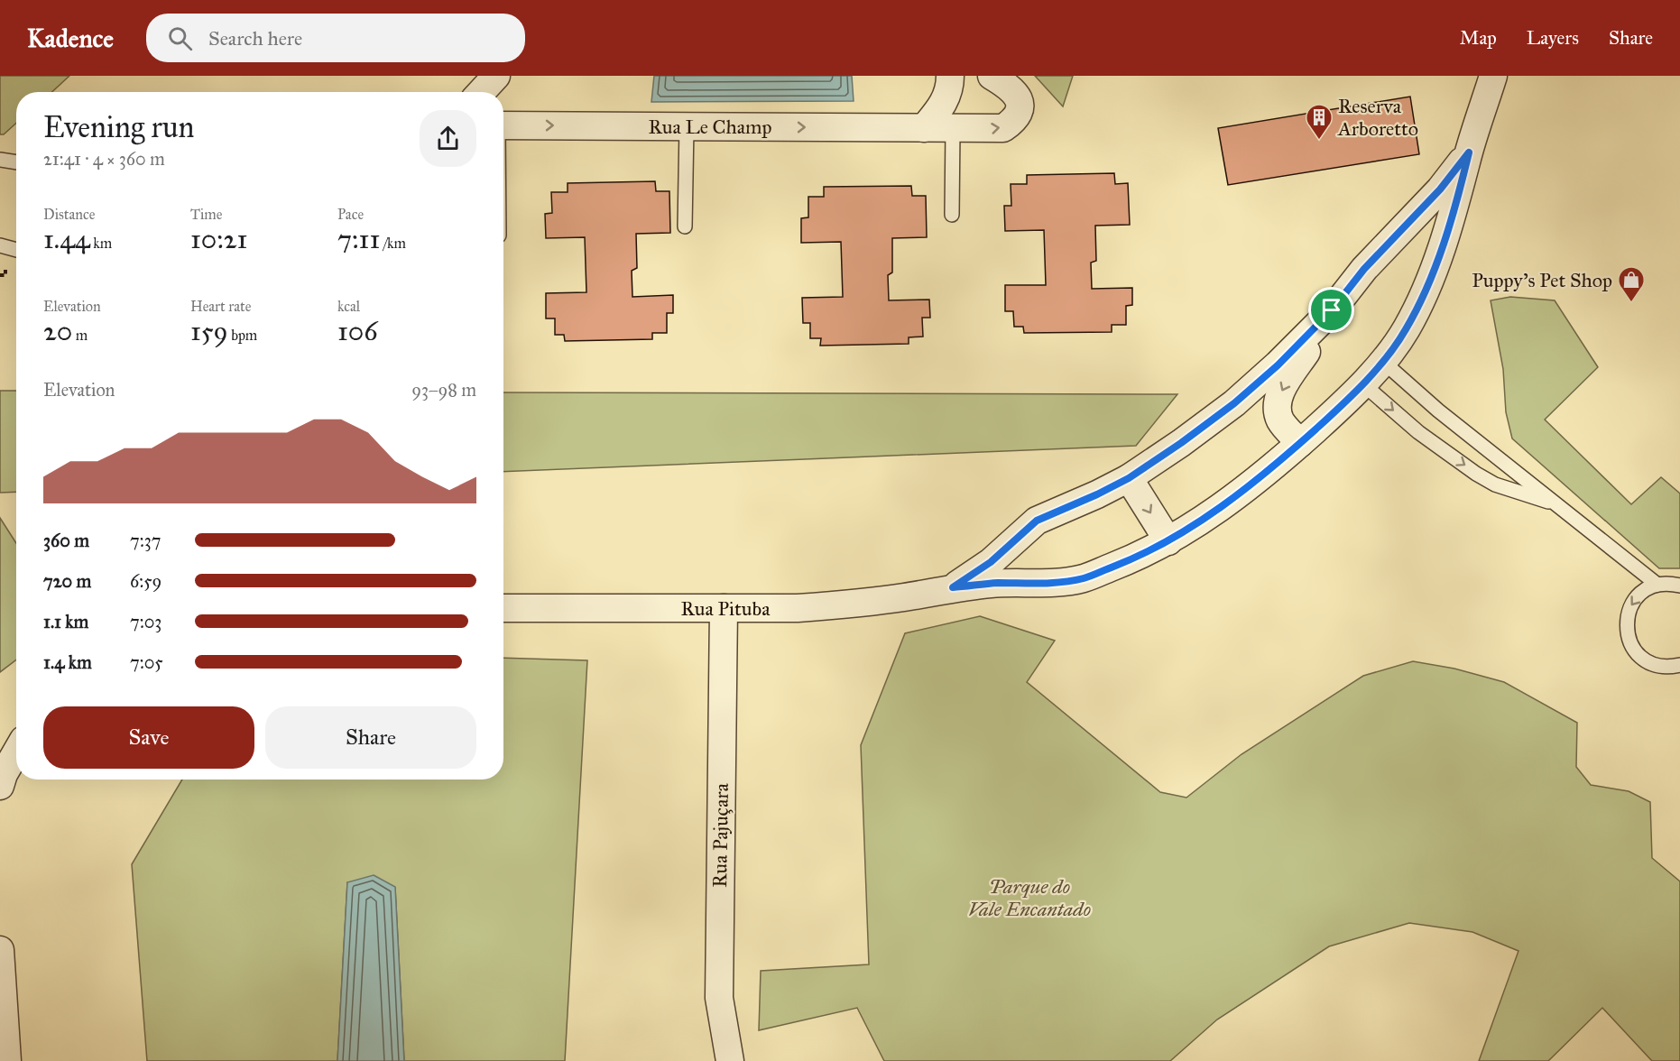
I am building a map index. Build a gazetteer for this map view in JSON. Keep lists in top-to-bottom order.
{
  "streets": {
    "street": ["Rua Le Champ", "Rua Pituba", "Rua Pajuçara"]
  },
  "crossings": [
    ["Rua Pituba", "Rua Pajuçara"]
  ],
  "one_way": ["Rua Le Champ"],
  "parks": ["Parque do Vale Encantado"],
  "places": {
    "building": ["Reserva Arboretto"],
    "shop": ["Puppy's Pet Shop"]
  },
  "page": {
    "header": "Kadence",
    "search": "Search here",
    "nav": ["Map", "Layers", "Share"],
    "heading": ["Evening run", "21:41 · 4 × 360 m"],
    "stats": [
      ["Distance", "1.44 km"],
      ["Time", "10:21"],
      ["Pace", "7:11 /km"],
      ["Elevation", "20 m"],
      ["Heart rate", "159 bpm"],
      ["kcal", "106"]
    ],
    "chart": ["Elevation", "93–98 m"],
    "list": [
      {
        "name": "360 m",
        "note": "7:37"
      },
      {
        "name": "720 m",
        "note": "6:59"
      },
      {
        "name": "1.1 km",
        "note": "7:03"
      },
      {
        "name": "1.4 km",
        "note": "7:05"
      }
    ],
    "buttons": ["Save", "Share"]
  }
}
